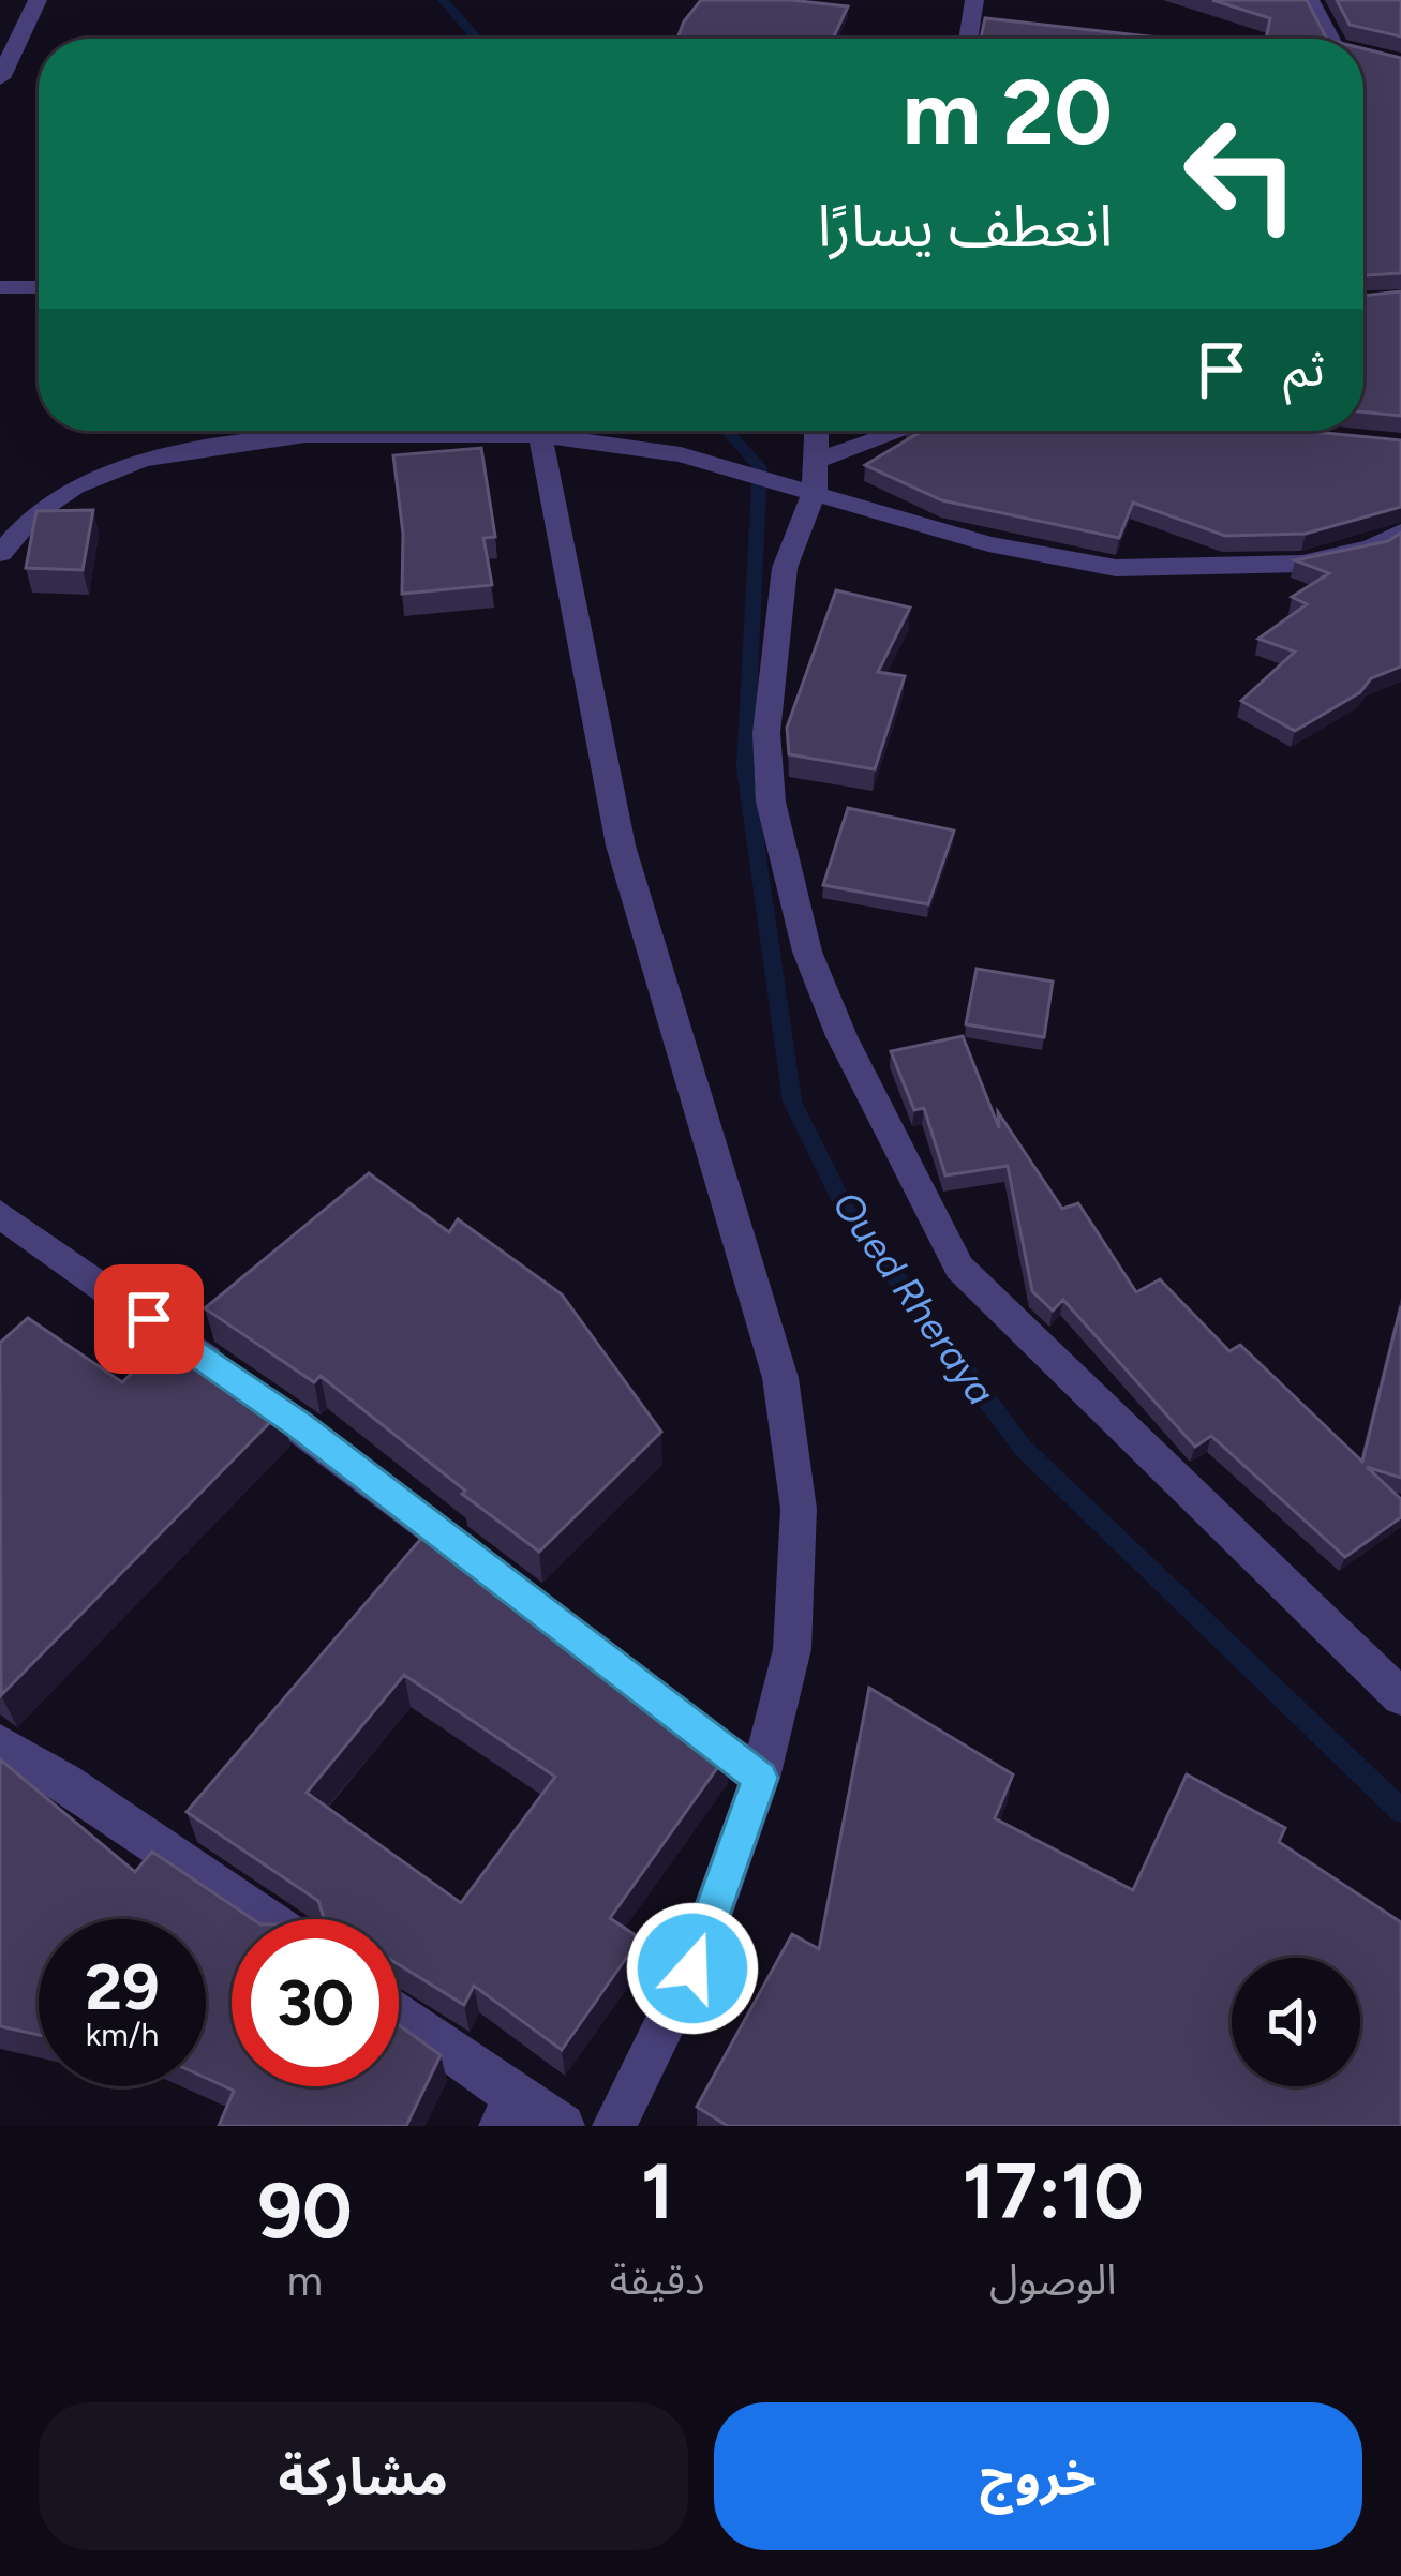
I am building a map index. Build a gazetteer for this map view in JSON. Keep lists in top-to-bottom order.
{
  "water": ["Oued Rheraya"],
  "page": {
    "turn": ["20 m", "انعطف يسارًا"],
    "then": "ثم",
    "speed": "29 km/h",
    "limit": "30",
    "eta": [
      "17:10",
      "الوصول",
      "1",
      "دقيقة",
      "90",
      "m"
    ],
    "buttons": ["خروج", "مشاركة"]
  }
}
